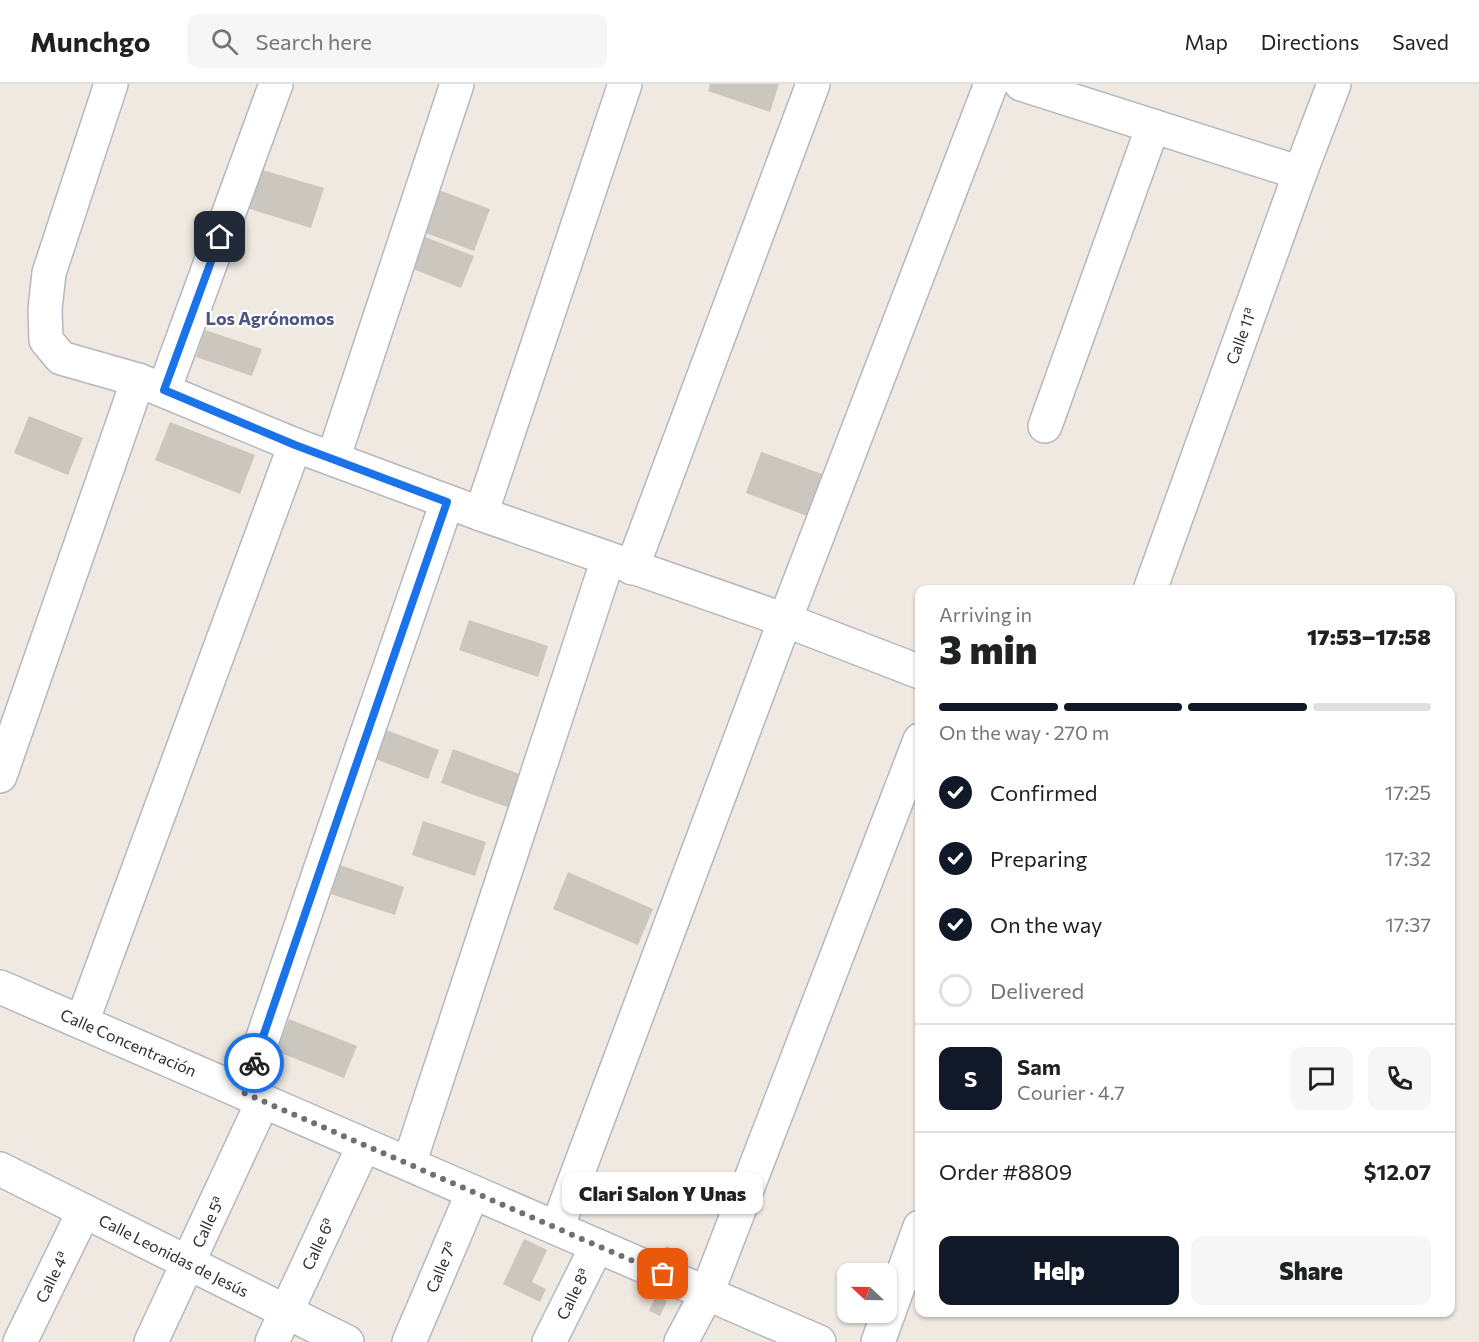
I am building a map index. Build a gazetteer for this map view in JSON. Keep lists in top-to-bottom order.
{
  "streets": {
    "street": [
      "Calle 11ª",
      "Calle Concentración",
      "Calle 5ª",
      "Calle 6ª",
      "Calle Leonidas de Jesús",
      "Calle 7ª",
      "Calle 4ª",
      "Calle 8ª"
    ]
  },
  "crossings": [
    ["Calle Concentración", "Calle 5ª"],
    ["Calle Concentración", "Calle 6ª"],
    ["Calle Concentración", "Calle 7ª"],
    ["Calle Concentración", "Calle 8ª"],
    ["Calle 5ª", "Calle Leonidas de Jesús"],
    ["Calle 6ª", "Calle Leonidas de Jesús"],
    ["Calle Leonidas de Jesús", "Calle 4ª"]
  ],
  "districts": ["Los Agrónomos"],
  "places": ["Clari Salon Y Unas"],
  "north": "left",
  "page": {
    "header": "Munchgo",
    "search": "Search here",
    "nav": ["Map", "Directions", "Saved"],
    "heading": ["3 min", "Arriving in", "17:53–17:58"],
    "panel": [
      "Sam",
      "Courier · 4.7",
      "Order #8809",
      "$12.07"
    ],
    "bar": "On the way · 270 m",
    "list": [
      ["Confirmed", "17:25"],
      ["Preparing", "17:32"],
      ["On the way", "17:37"],
      "Delivered"
    ],
    "round": "S",
    "bubble": "Clari Salon Y Unas",
    "buttons": ["Help", "Share"]
  }
}
